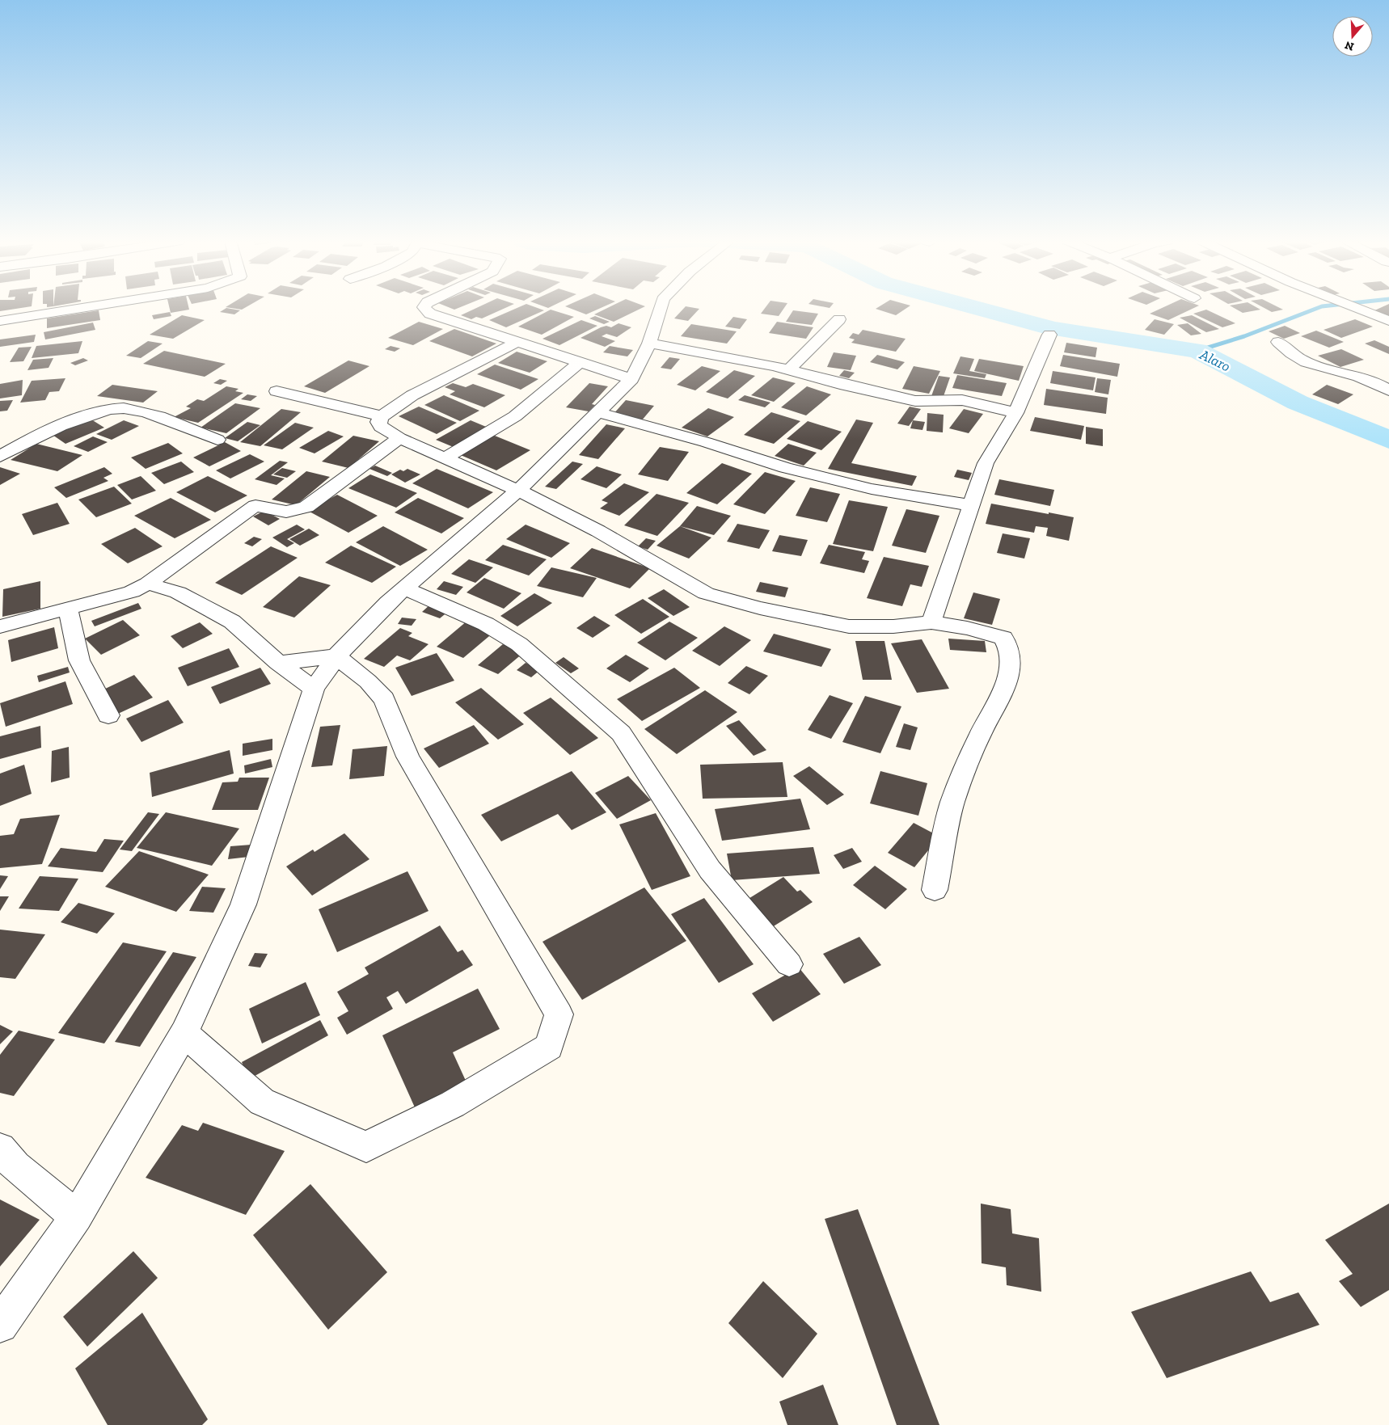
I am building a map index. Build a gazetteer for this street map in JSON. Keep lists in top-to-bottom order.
{
  "water": ["Alaro"],
  "north": "bottom"
}
